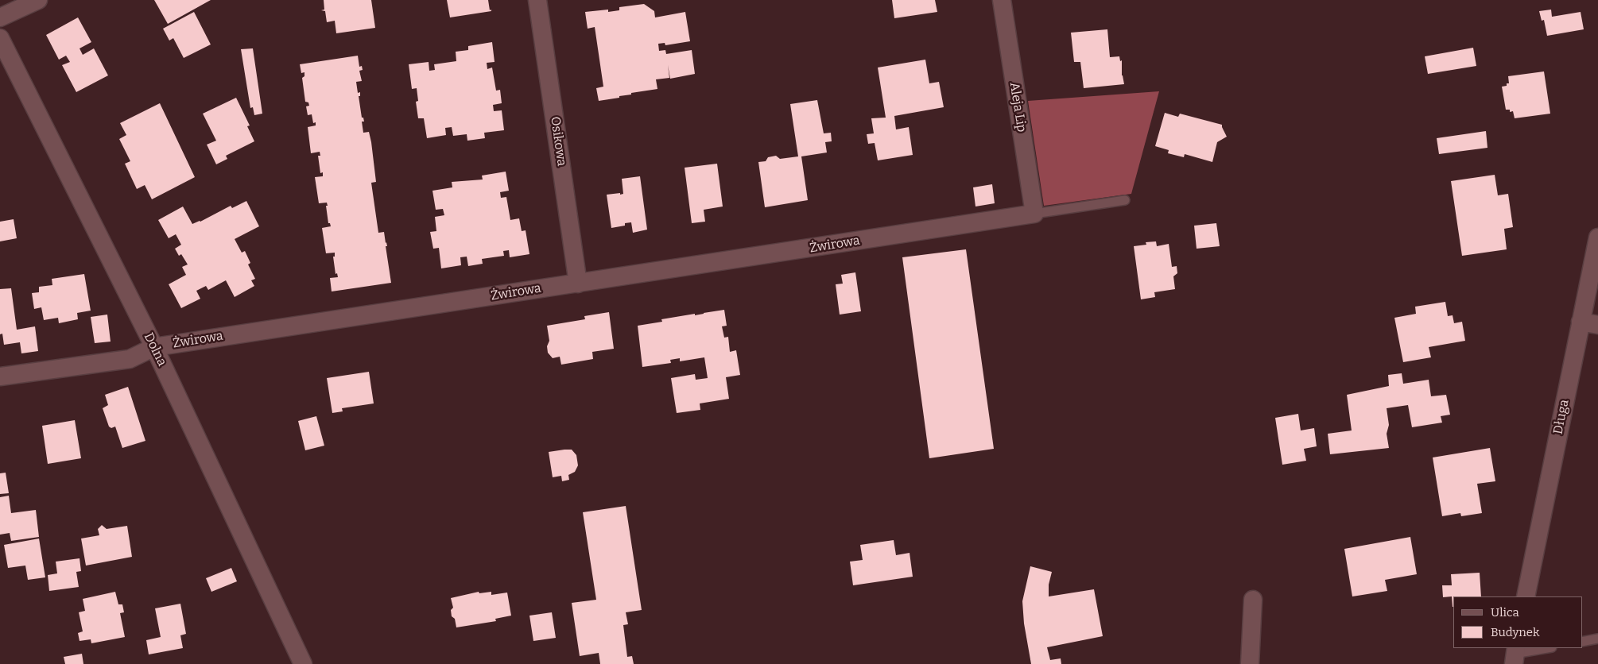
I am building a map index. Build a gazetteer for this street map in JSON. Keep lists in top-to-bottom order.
{
  "streets": {
    "street": [
      "Aleja Lip",
      "Osikowa",
      "Żwirowa",
      "Dolna",
      "Długa"
    ]
  },
  "crossings": [
    ["Aleja Lip", "Żwirowa"],
    ["Osikowa", "Żwirowa"],
    ["Żwirowa", "Dolna"]
  ],
  "legend": ["Ulica", "Budynek"]
}
